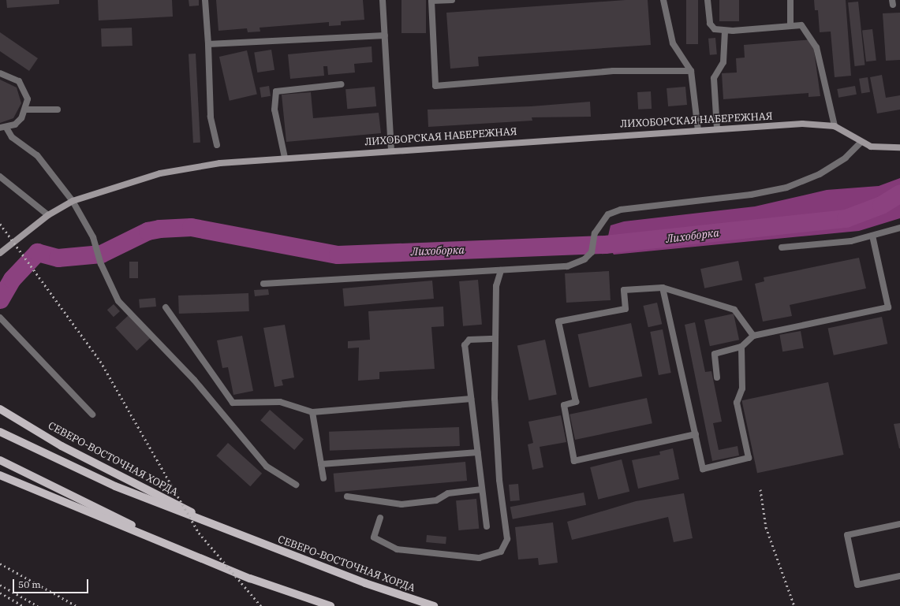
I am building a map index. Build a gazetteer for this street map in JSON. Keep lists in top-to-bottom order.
{
  "streets": {
    "main road": ["СЕВЕРО-ВОСТОЧНАЯ ХОРДА"],
    "street": ["ЛИХОБОРСКАЯ НАБЕРЕЖНАЯ"]
  },
  "water": ["Лихоборка"],
  "scale_bar": "50 m"
}
